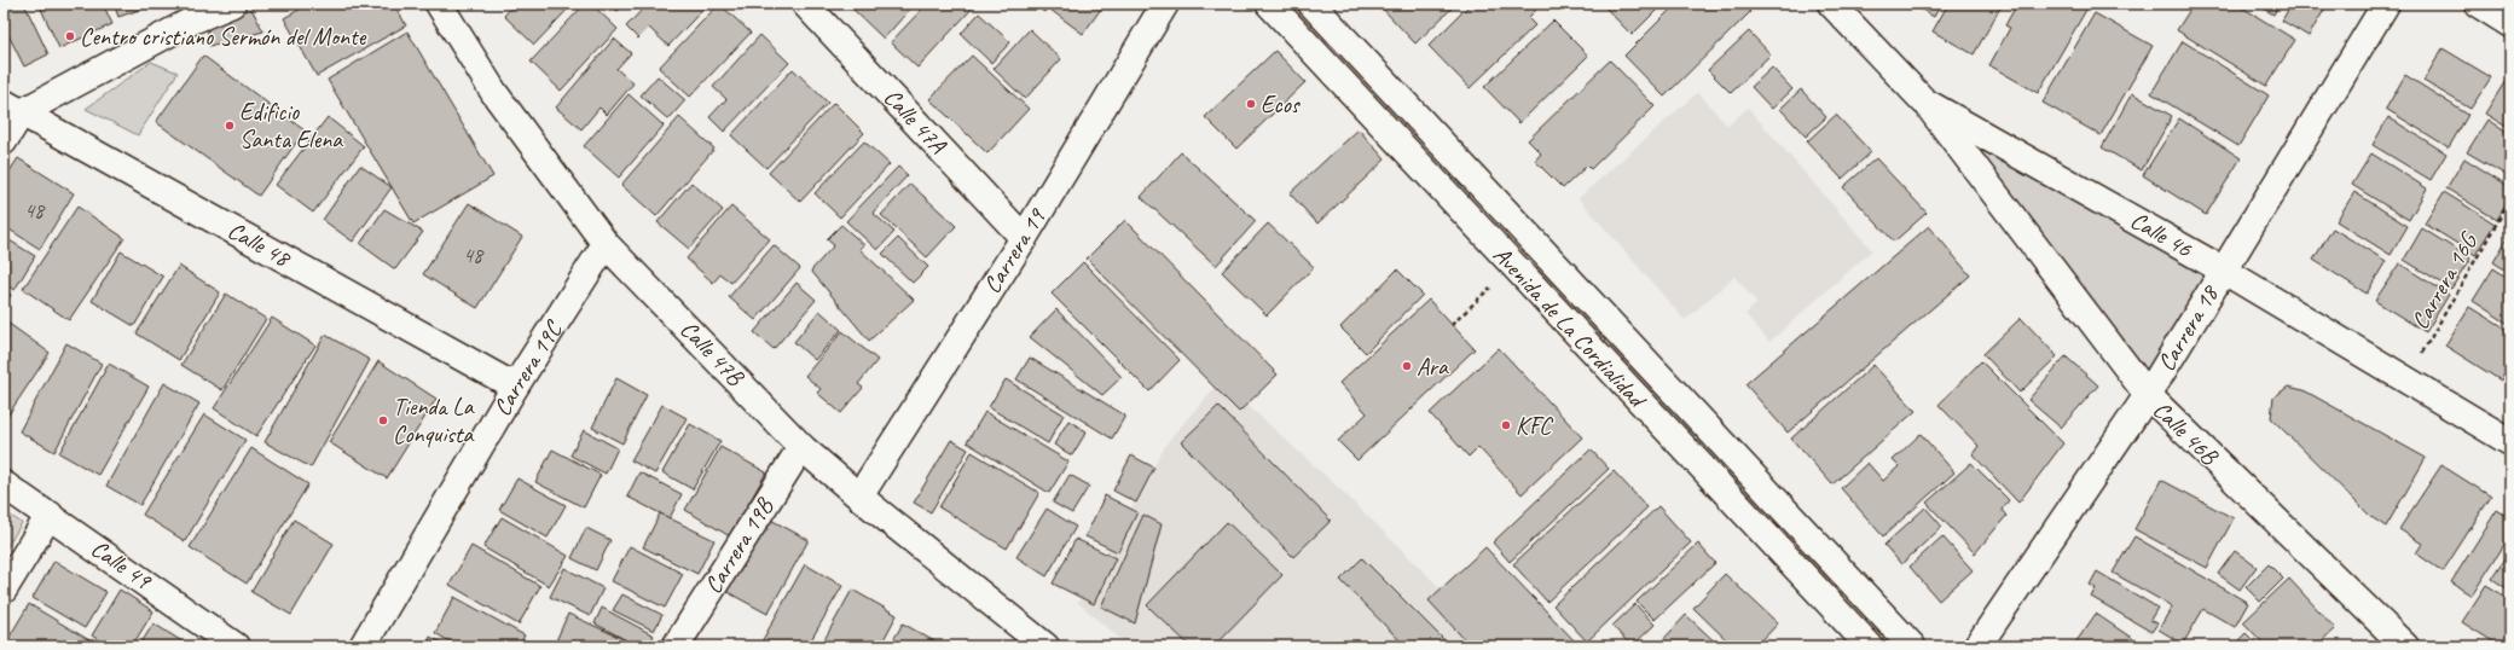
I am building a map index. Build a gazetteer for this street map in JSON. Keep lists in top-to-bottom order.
{
  "streets": {
    "street": [
      "Calle 47A",
      "Calle 46",
      "Calle 48",
      "Carrera 19",
      "Avenida de La Cordialidad",
      "Carrera 18",
      "Calle 47B",
      "Carrera 19C",
      "Calle 46B",
      "Carrera 19B",
      "Calle 49"
    ],
    "path": ["Carrera 16G"]
  },
  "crossings": [
    ["Calle 47A", "Carrera 19"],
    ["Calle 46", "Carrera 16G"],
    ["Calle 46", "Carrera 18"],
    ["Calle 46", "Calle 46B"],
    ["Calle 48", "Carrera 19C"],
    ["Carrera 19", "Calle 47B"],
    ["Carrera 18", "Calle 46B"],
    ["Calle 47B", "Carrera 19C"],
    ["Calle 47B", "Carrera 19B"]
  ],
  "places": [
    "Centro cristiano Sermón del Monte",
    "Ecos",
    "Edificio Santa Elena",
    "Ara",
    "Tienda La Conquista",
    "KFC"
  ],
  "house_numbers": ["48", "48"]
}
